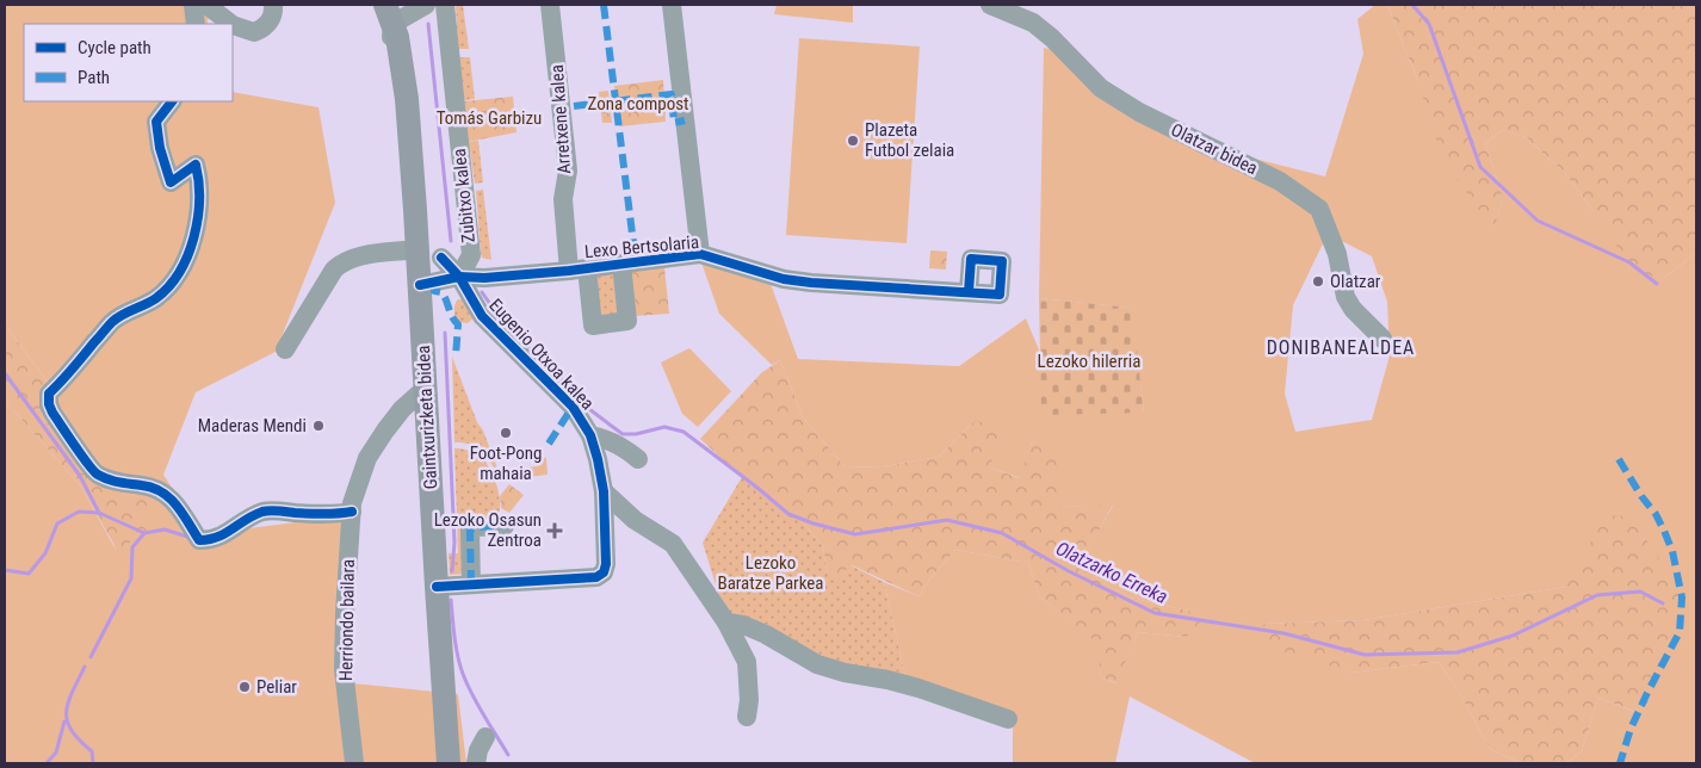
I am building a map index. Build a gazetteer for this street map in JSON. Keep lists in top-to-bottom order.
{
  "streets": {
    "main road": ["Gaintxurizketa bidea"],
    "street": [
      "Arretxene kalea",
      "Olatzar bidea",
      "Zubitxo kalea",
      "Lexo Bertsolaria",
      "Eugenio Otxoa kalea",
      "Herriondo bailara"
    ]
  },
  "crossings": [
    ["Arretxene kalea", "Lexo Bertsolaria"],
    ["Zubitxo kalea", "Lexo Bertsolaria"],
    ["Zubitxo kalea", "Eugenio Otxoa kalea"],
    ["Lexo Bertsolaria", "Eugenio Otxoa kalea"],
    ["Lexo Bertsolaria", "Gaintxurizketa bidea"],
    ["Eugenio Otxoa kalea", "Gaintxurizketa bidea"],
    ["Gaintxurizketa bidea", "Herriondo bailara"]
  ],
  "districts": ["DONIBANEALDEA"],
  "water": ["Olatzarko Erreka"],
  "parks": [
    "Zona compost",
    "Tomás Garbizu",
    "Lezoko hilerria",
    "Lezoko Baratze Parkea"
  ],
  "places": {
    "other": [
      "Plazeta Futbol zelaia",
      "Olatzar",
      "Maderas Mendi",
      "Foot-Pong mahaia",
      "Peliar"
    ],
    "health": ["Lezoko Osasun Zentroa"]
  },
  "legend": ["Cycle path", "Path"]
}
